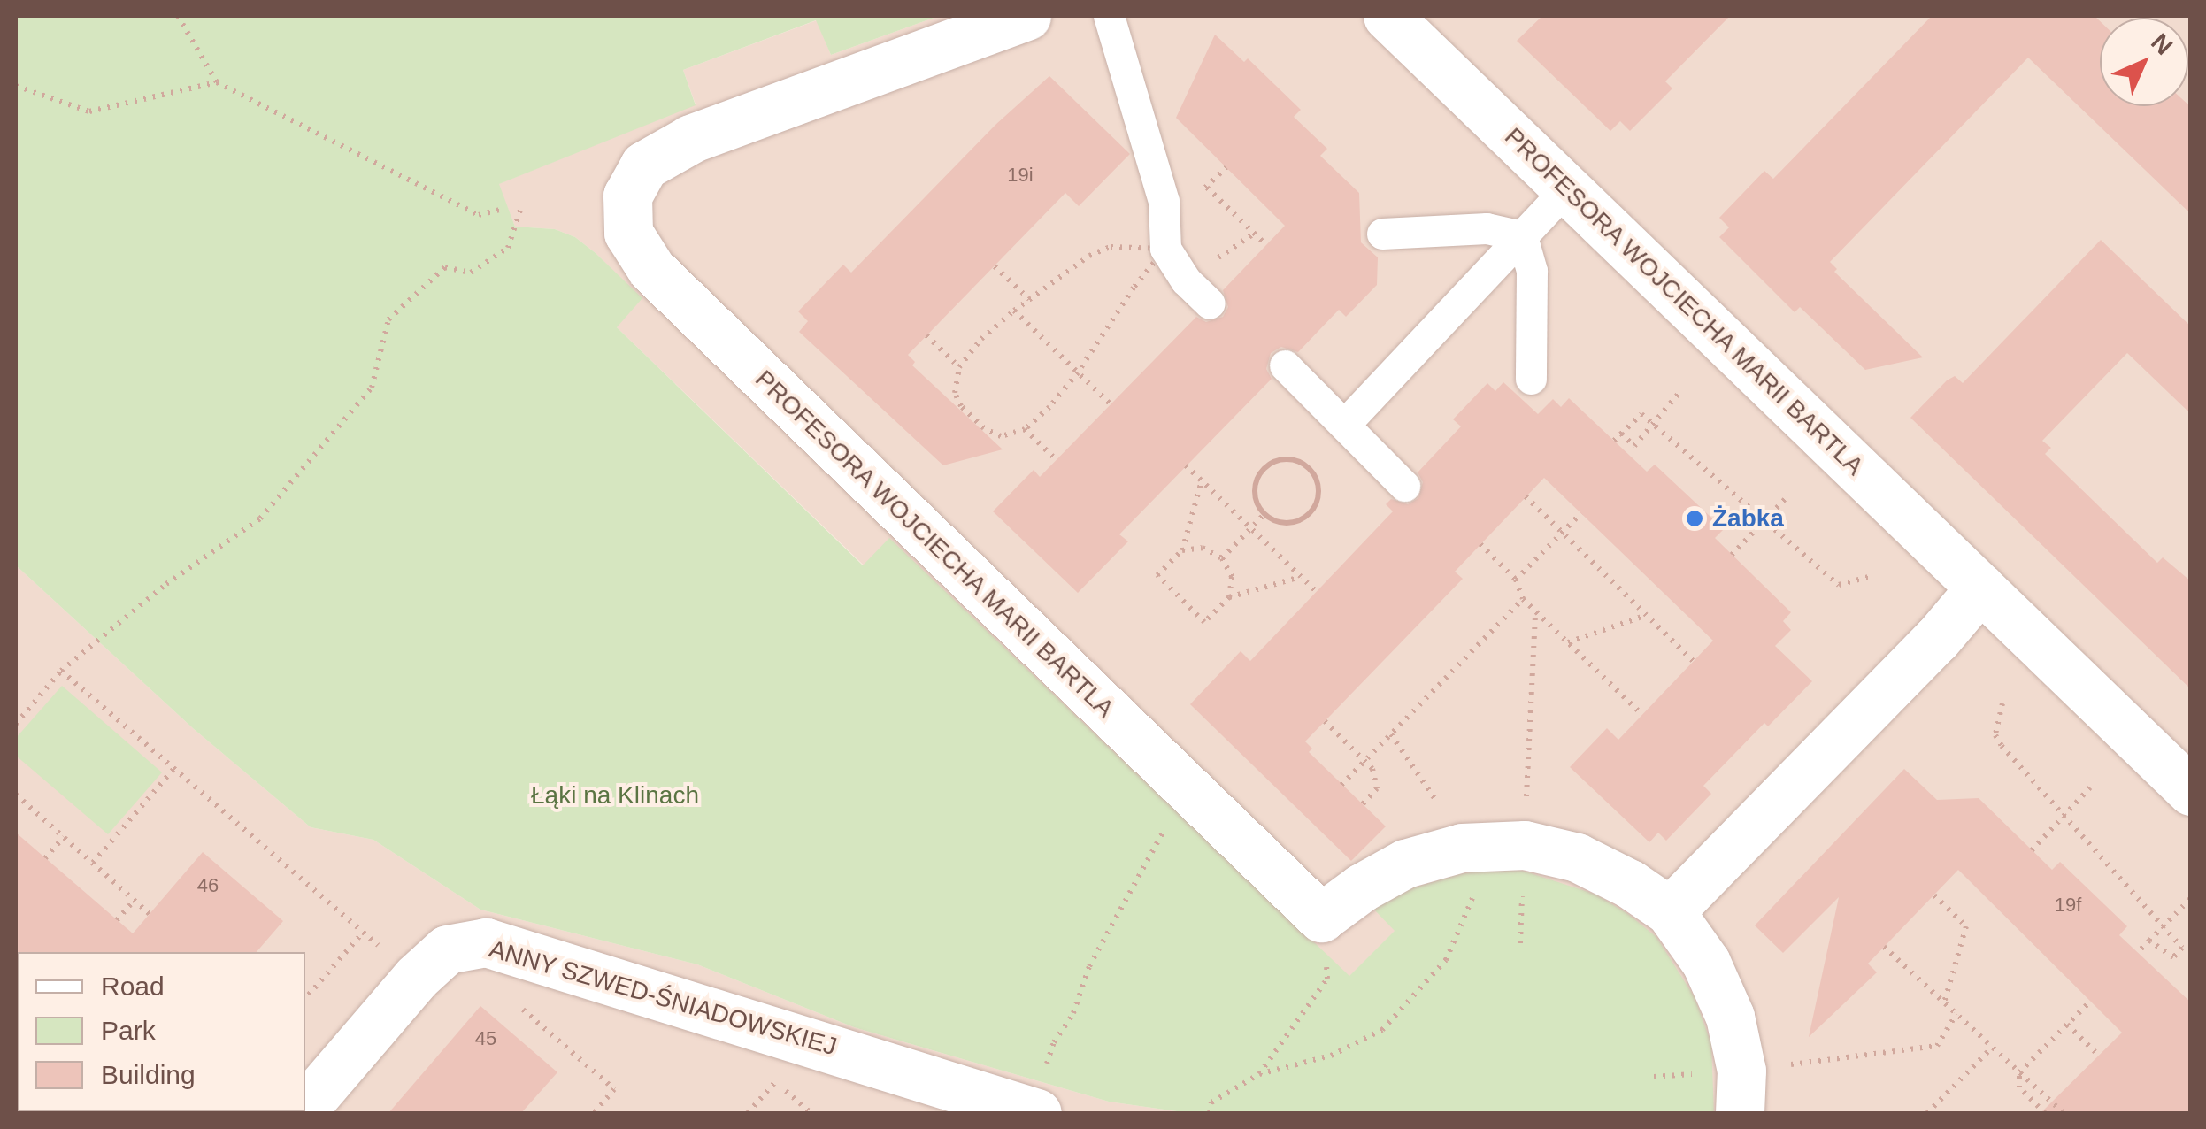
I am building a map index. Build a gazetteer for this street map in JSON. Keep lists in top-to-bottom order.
{
  "streets": {
    "street": ["PROFESORA WOJCIECHA MARII BARTLA", "ANNY SZWED-ŚNIADOWSKIEJ"]
  },
  "parks": ["Łąki na Klinach"],
  "places": ["Żabka"],
  "house_numbers": [
    "19i",
    "46",
    "19f",
    "45"
  ],
  "legend": ["Road", "Park", "Building"],
  "north": "top right"
}
